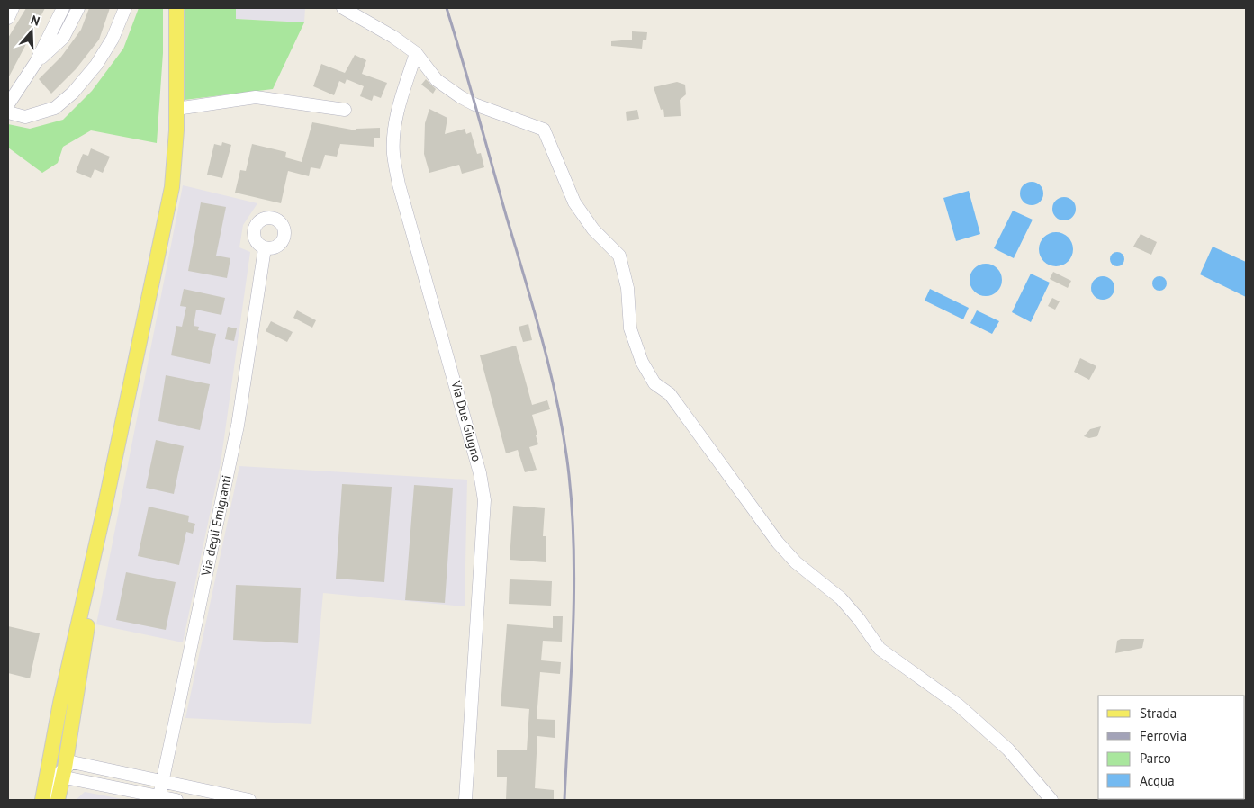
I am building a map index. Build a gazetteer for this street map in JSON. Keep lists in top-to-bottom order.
{
  "streets": {
    "street": ["Via Due Giugno", "Via degli Emigranti"]
  },
  "legend": [
    "Strada",
    "Ferrovia",
    "Parco",
    "Acqua"
  ],
  "north": "top"
}
